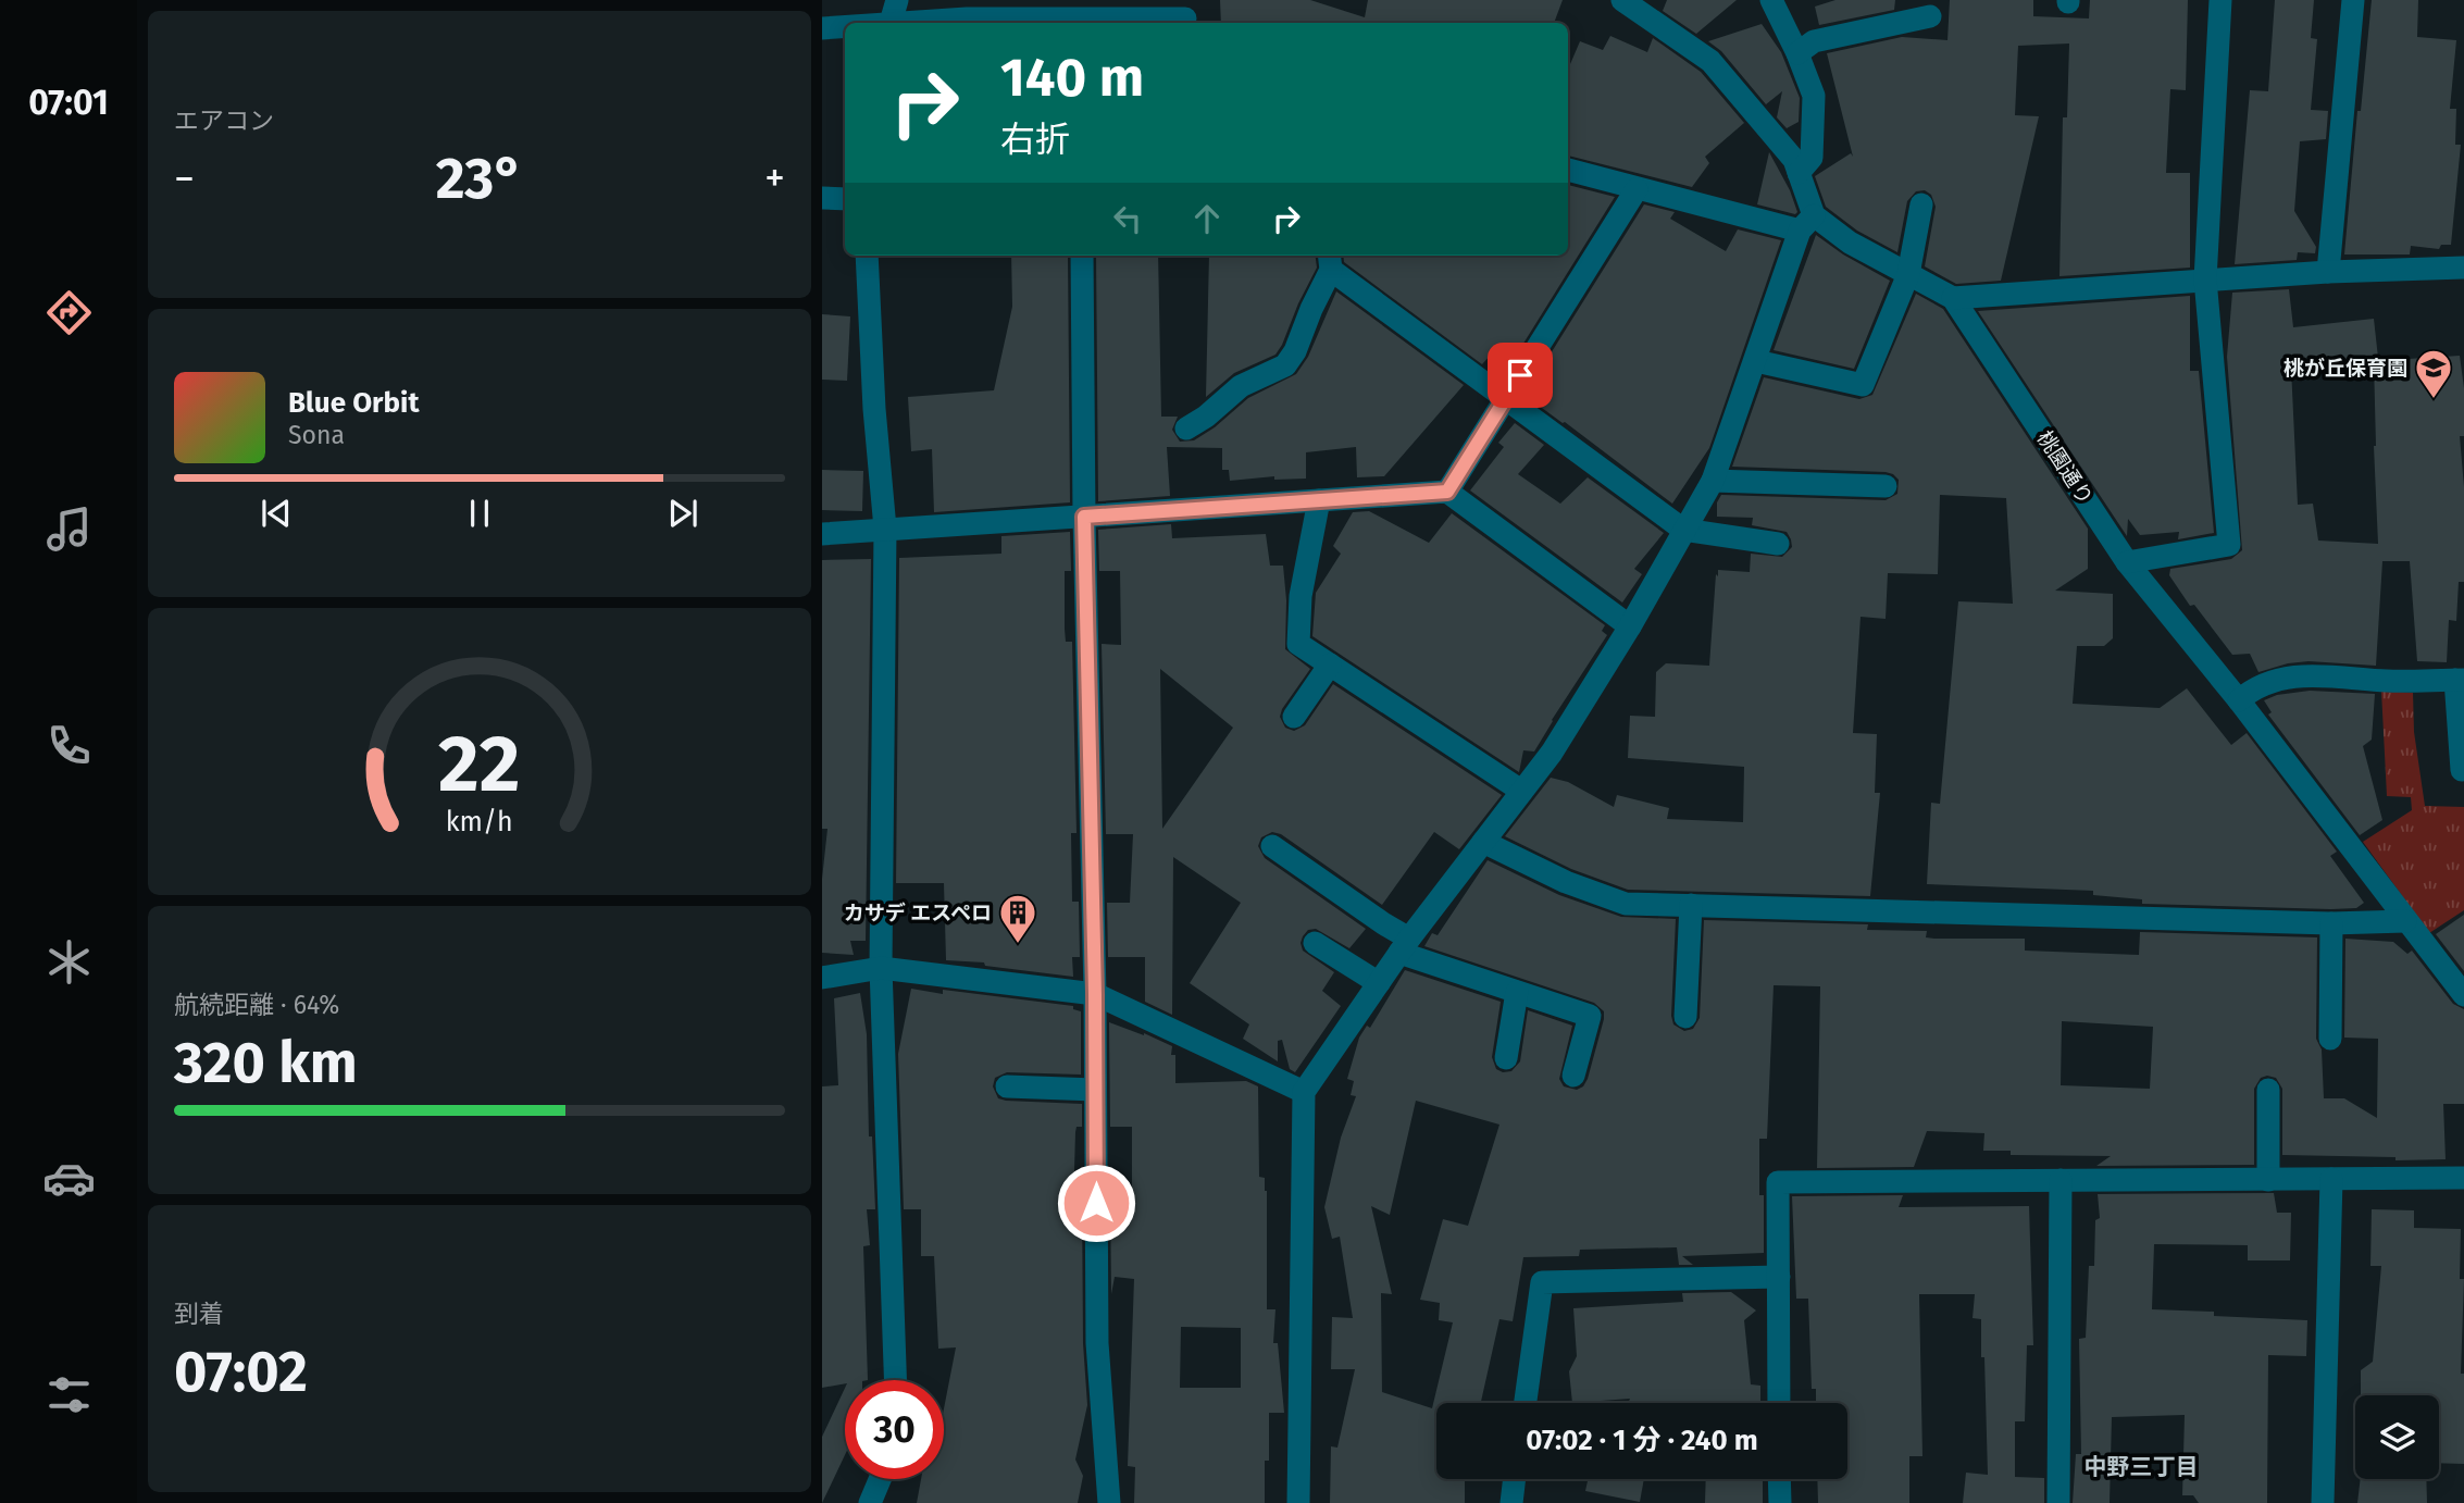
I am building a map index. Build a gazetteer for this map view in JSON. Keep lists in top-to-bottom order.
{
  "streets": {
    "street": ["桃園通り"]
  },
  "districts": ["中野三丁目"],
  "places": {
    "school or university": ["桃が丘保育園"],
    "building": ["カサデ エスペロ"]
  },
  "page": {
    "tabs": "07:01",
    "tile": [
      "エアコン",
      ["航続距離 · 64%", "320 km"],
      ["到着", "07:02"]
    ],
    "turn": ["140 m", "右折"],
    "heat": ["−", "23°", "+"],
    "song": ["Blue Orbit", "Sona"],
    "limit": "30",
    "trip": "07:02 · 1 分 · 240 m",
    "gauge": ["22", "km/h"]
  }
}
